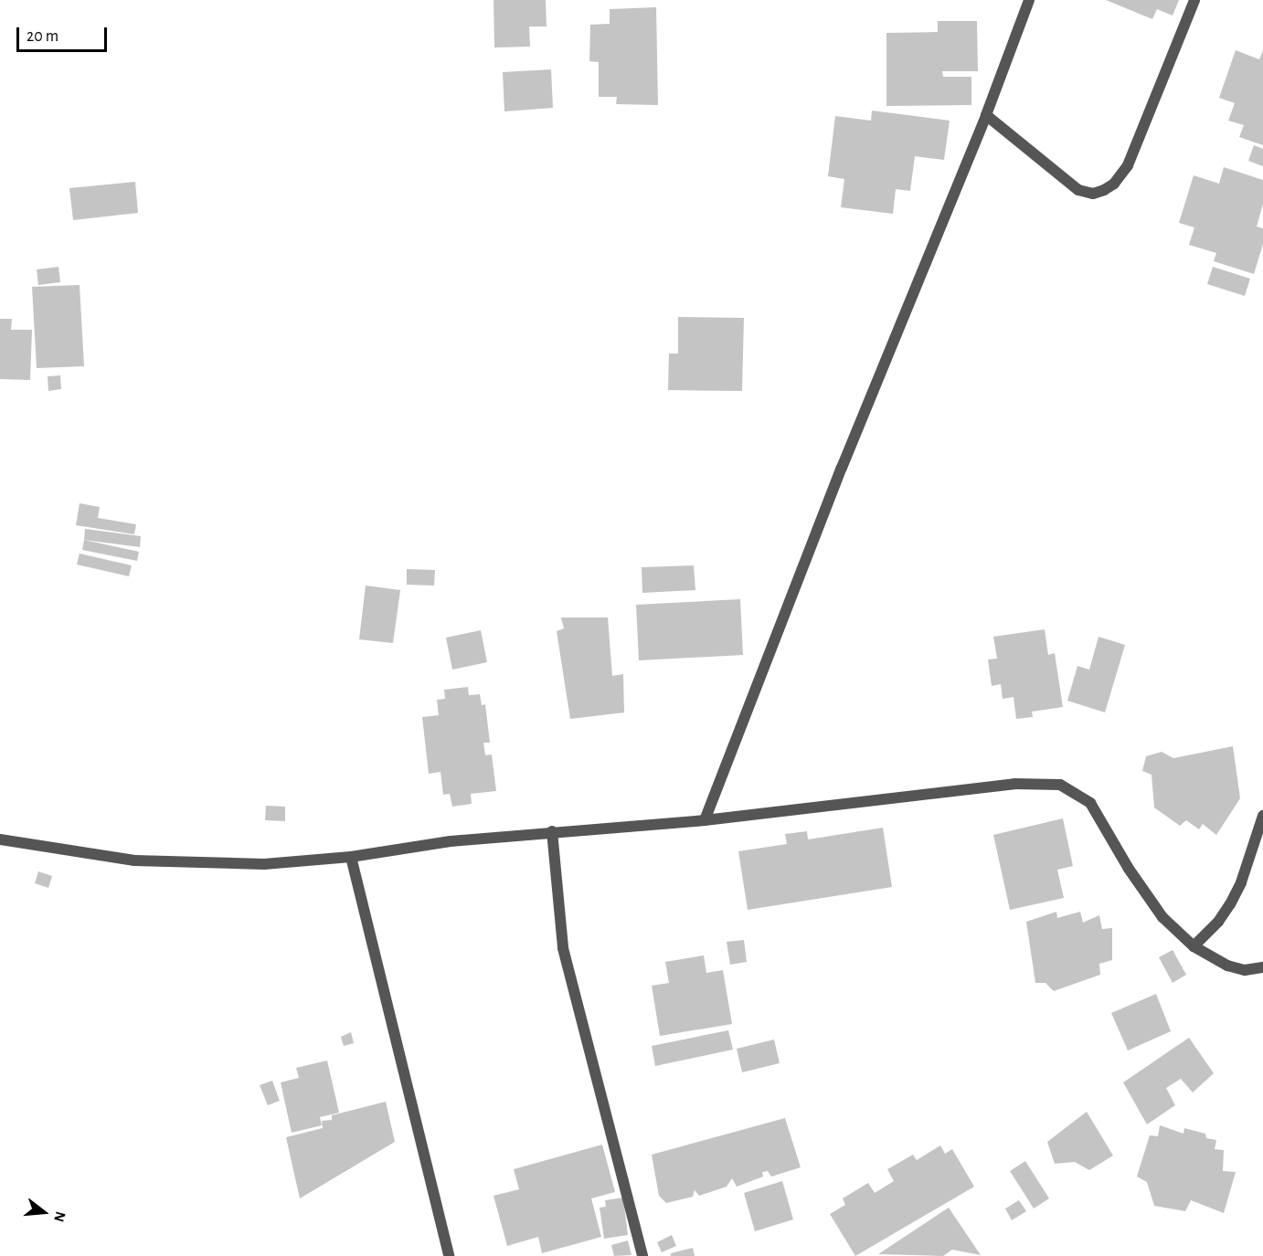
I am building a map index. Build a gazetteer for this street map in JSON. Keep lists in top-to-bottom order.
{
  "scale_bar": "20 m",
  "north": "right"
}
